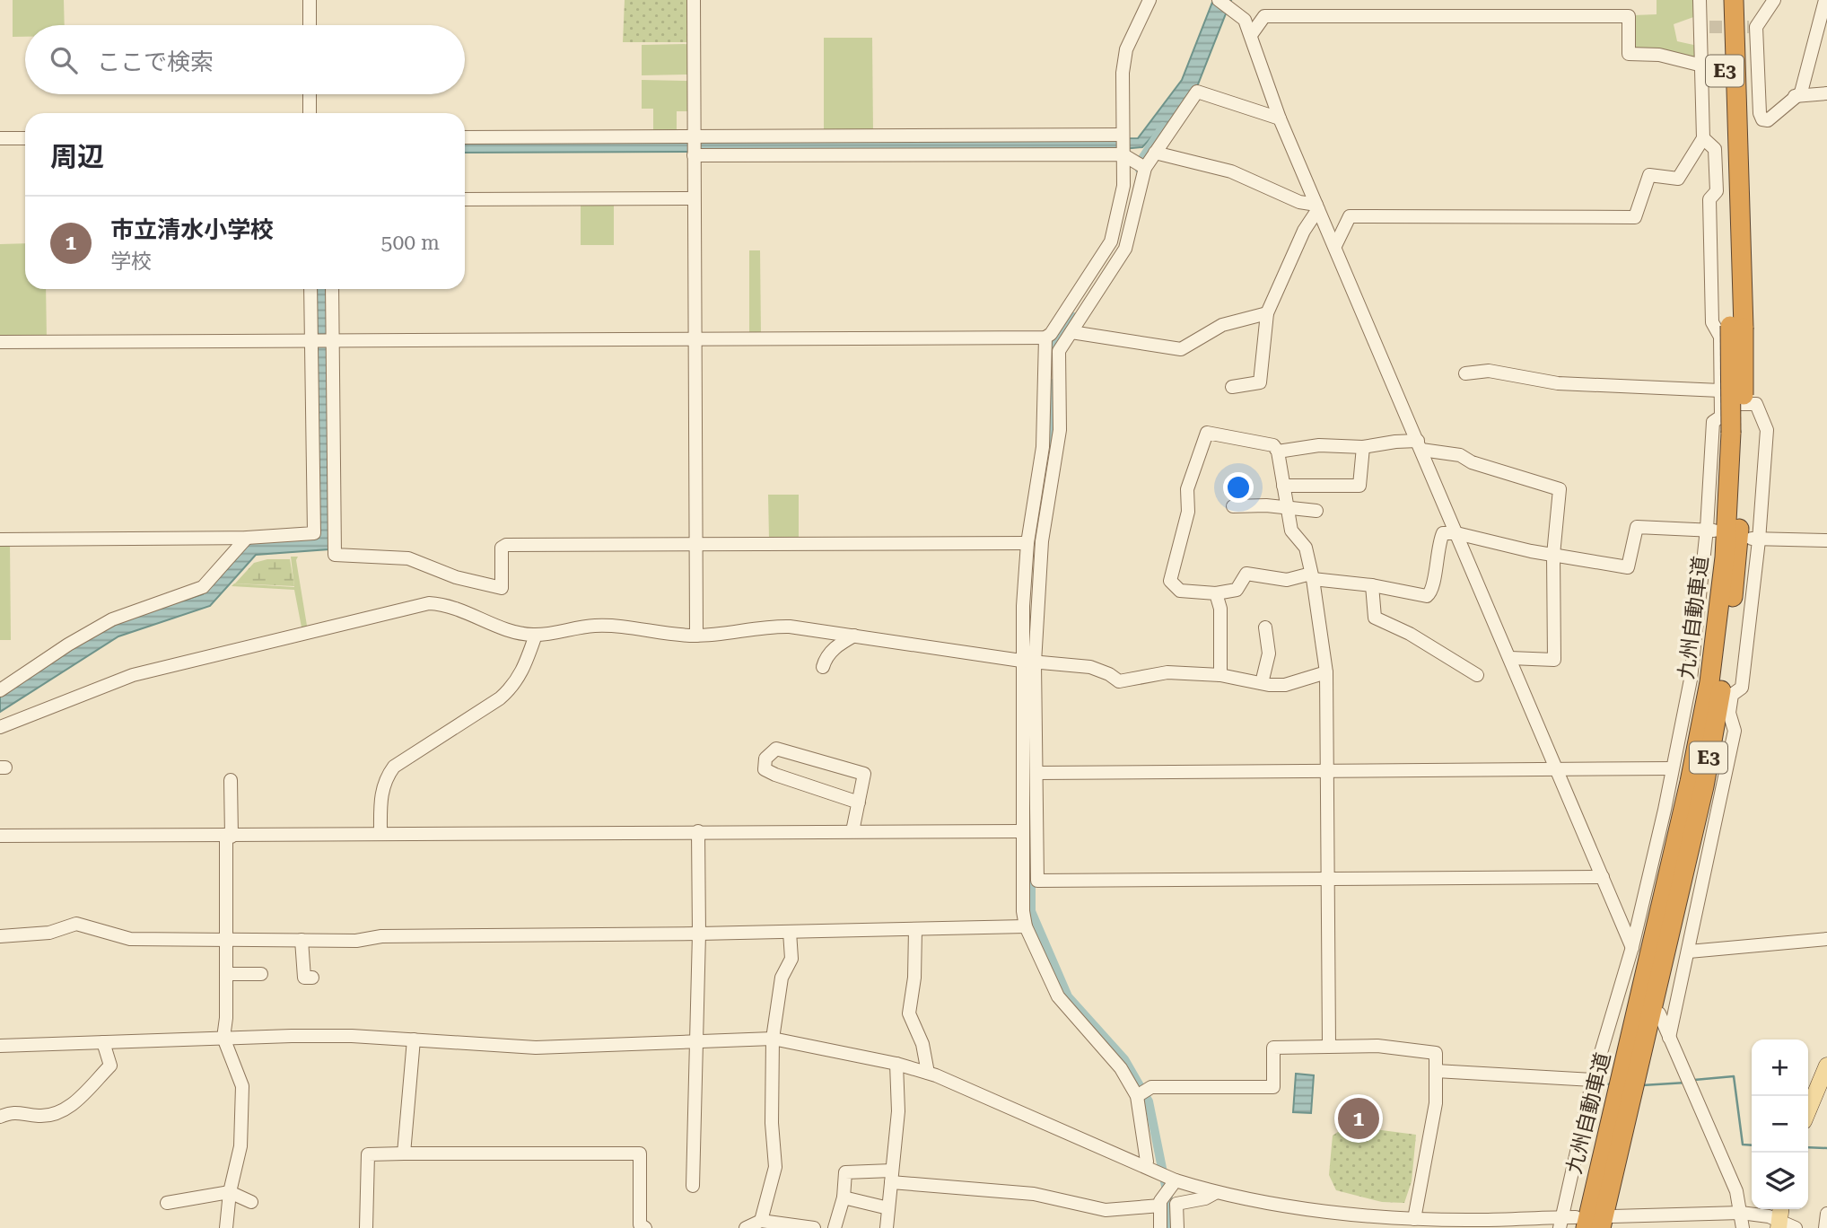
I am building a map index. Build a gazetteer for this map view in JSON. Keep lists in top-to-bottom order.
{
  "streets": {
    "highway": ["E3", "九州自動車道"]
  },
  "page": {
    "search": "ここで検索",
    "heading": "周辺",
    "list": [
      {
        "mark": "1",
        "name": "市立清水小学校",
        "note": "学校",
        "value": "500 m"
      }
    ],
    "map_buttons": ["+", "−"],
    "pins": "1"
  }
}
